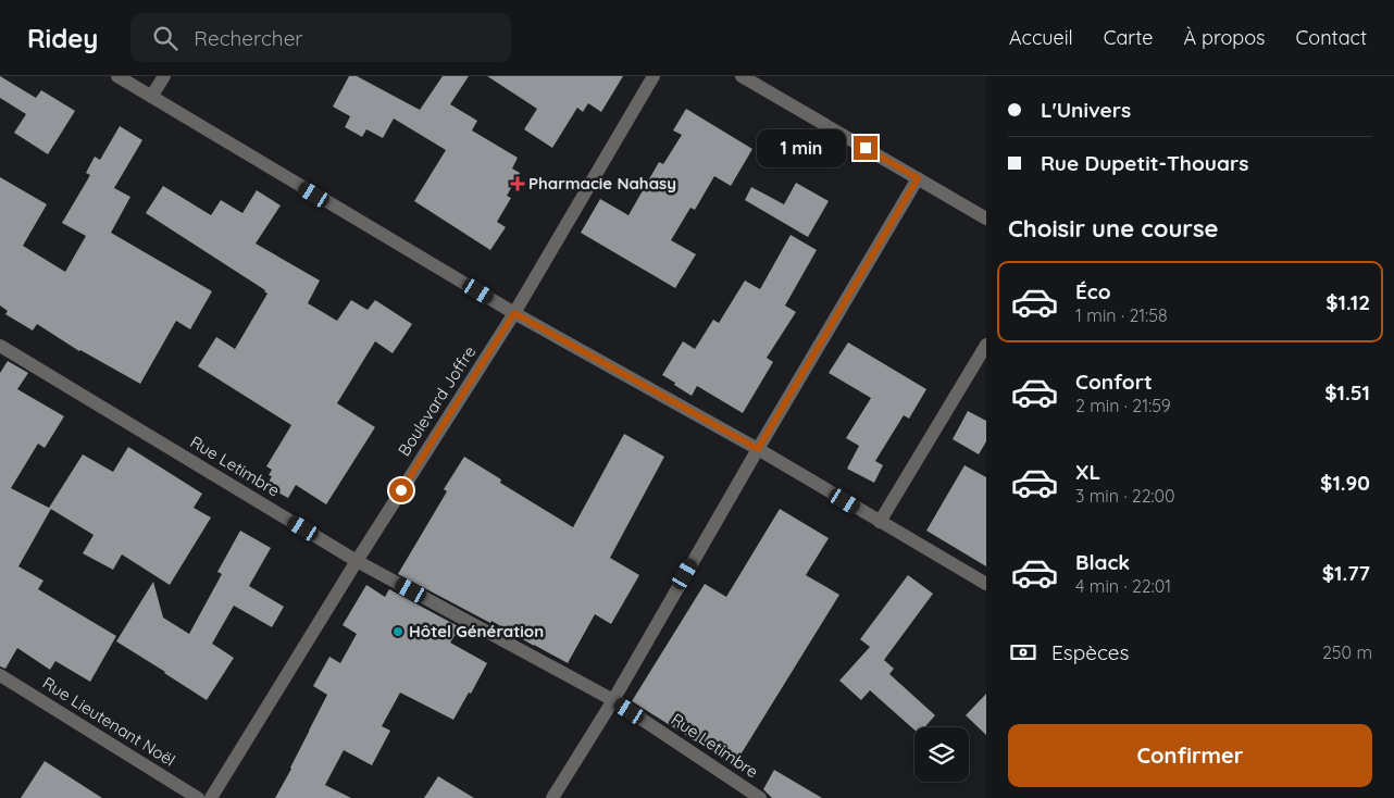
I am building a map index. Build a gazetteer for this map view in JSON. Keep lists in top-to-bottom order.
{
  "streets": {
    "street": ["Boulevard Joffre", "Rue Letimbre", "Rue Lieutenant Noël"]
  },
  "crossings": [
    ["Boulevard Joffre", "Rue Letimbre"]
  ],
  "places": {
    "health": ["Pharmacie Nahasy"],
    "other": ["Hôtel Génération"]
  },
  "page": {
    "header": "Ridey",
    "search": "Rechercher",
    "nav": [
      "Accueil",
      "Carte",
      "À propos",
      "Contact"
    ],
    "banner": ["L'Univers", "Rue Dupetit-Thouars"],
    "bubble": "1 min",
    "heading": "Choisir une course",
    "list": [
      {
        "name": "Éco",
        "note": "1 min · 21:58",
        "value": "$1.12"
      },
      {
        "name": "Confort",
        "note": "2 min · 21:59",
        "value": "$1.51"
      },
      {
        "name": "XL",
        "note": "3 min · 22:00",
        "value": "$1.90"
      },
      {
        "name": "Black",
        "note": "4 min · 22:01",
        "value": "$1.77"
      }
    ],
    "pay": ["Espèces", "250 m"],
    "buttons": "Confirmer"
  }
}
